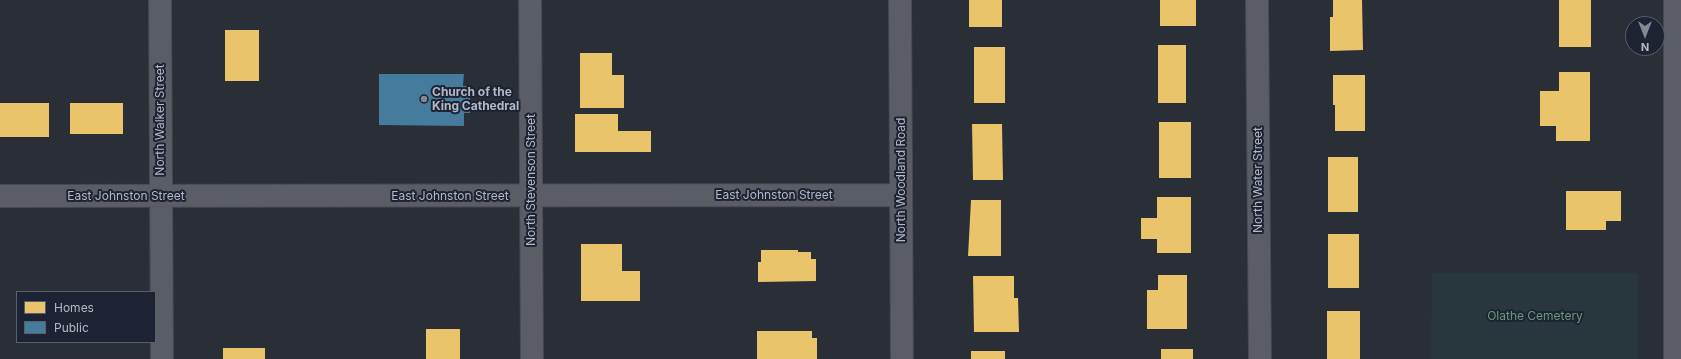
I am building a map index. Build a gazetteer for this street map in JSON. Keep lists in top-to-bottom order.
{
  "streets": {
    "street": [
      "North Walker Street",
      "North Stevenson Street",
      "North Woodland Road",
      "North Water Street",
      "East Johnston Street"
    ]
  },
  "crossings": [
    ["North Walker Street", "East Johnston Street"],
    ["North Stevenson Street", "East Johnston Street"],
    ["North Woodland Road", "East Johnston Street"]
  ],
  "parks": ["Olathe Cemetery"],
  "places": ["Church of the King Cathedral"],
  "legend": ["Homes", "Public"],
  "north": "bottom"
}
